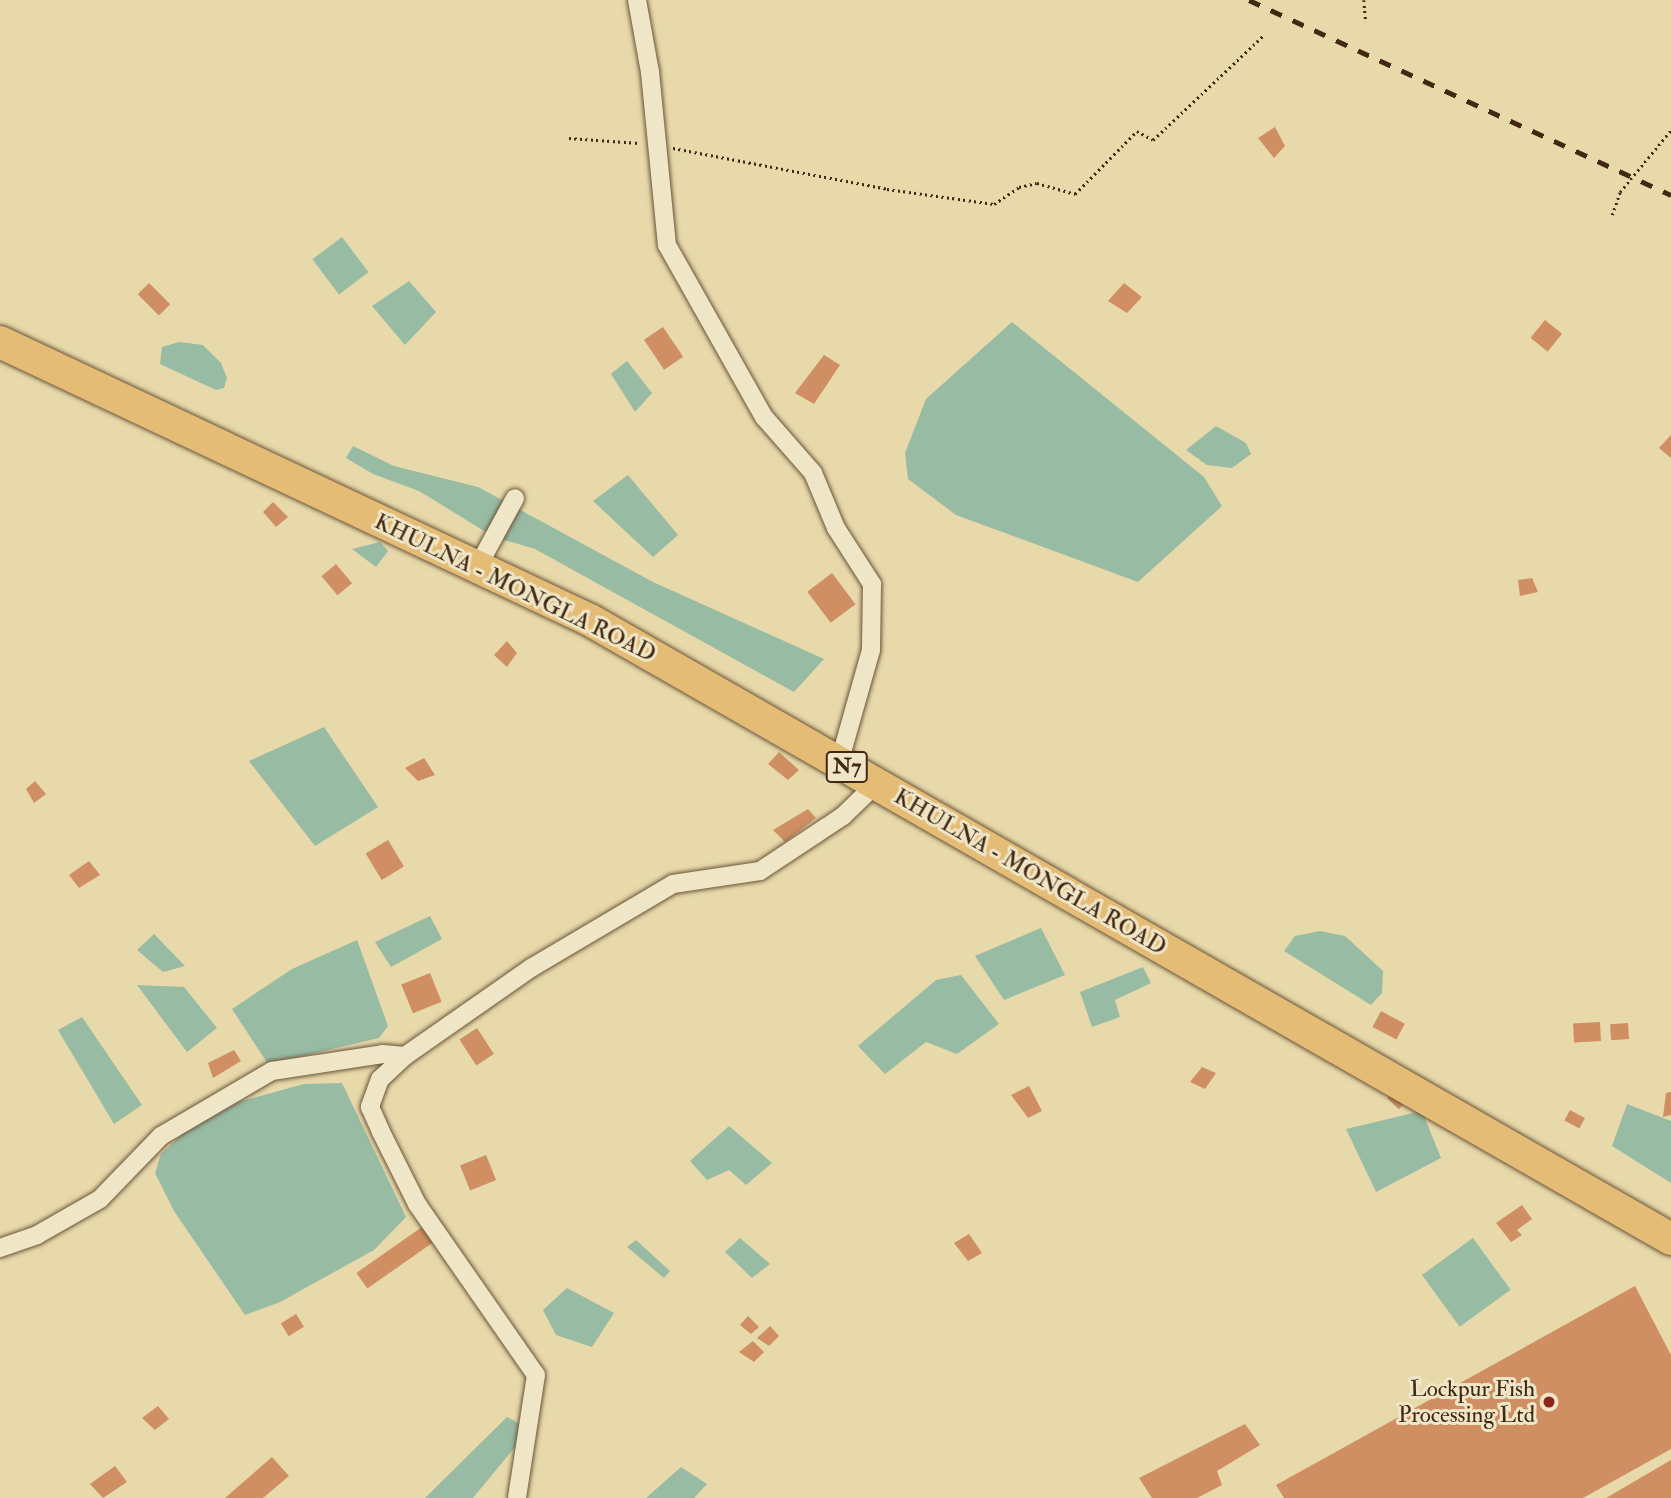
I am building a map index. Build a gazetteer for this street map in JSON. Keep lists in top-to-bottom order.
{
  "streets": {
    "highway": ["KHULNA - MONGLA ROAD", "N7"]
  },
  "places": ["Lockpur Fish Processing Ltd"]
}
